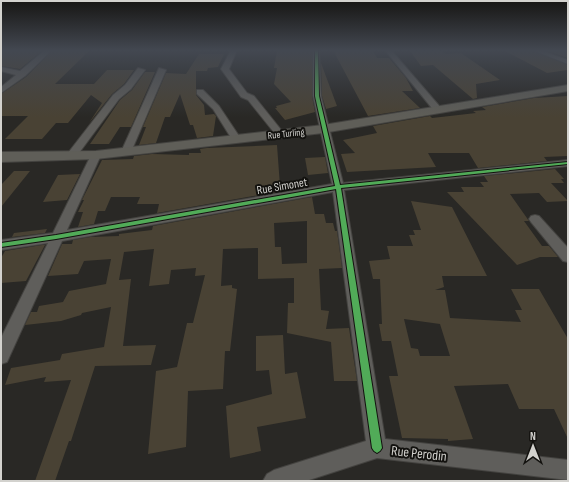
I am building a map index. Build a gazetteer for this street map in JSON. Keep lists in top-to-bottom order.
{
  "streets": {
    "main road": ["Rue Turling"],
    "street": ["Rue Simonet", "Rue Perodin"]
  },
  "north": "top"
}
